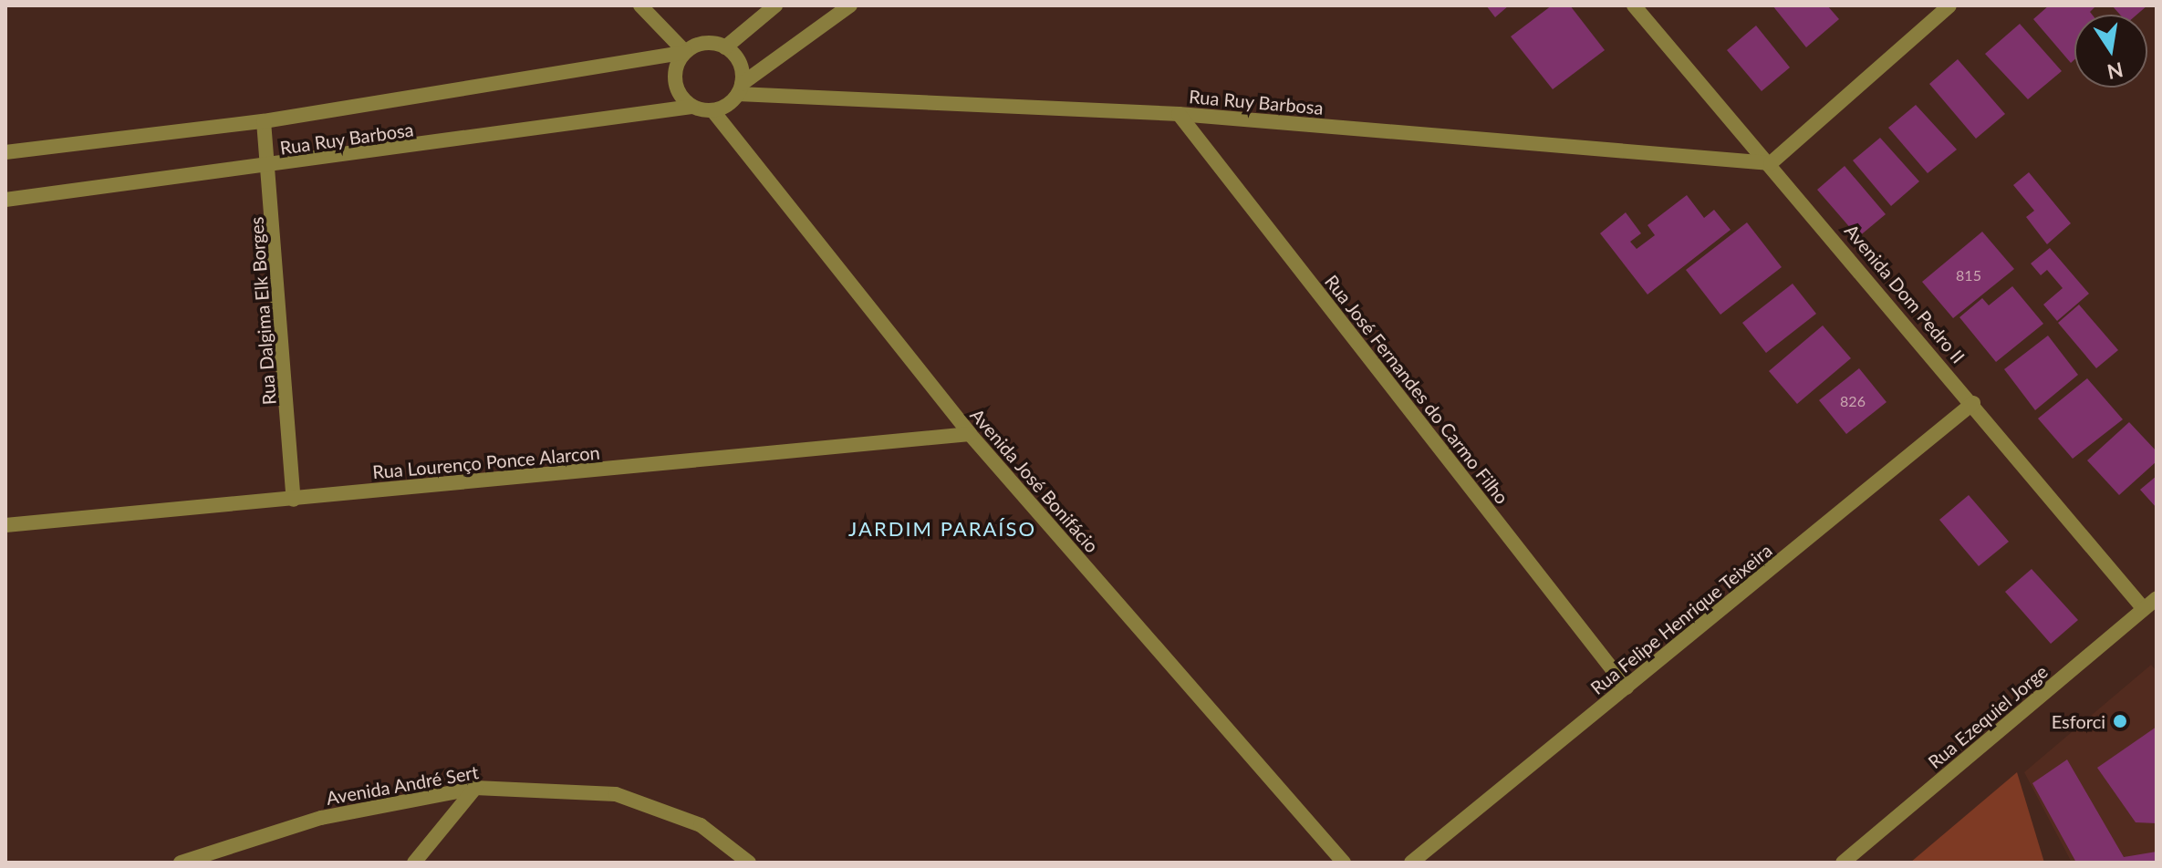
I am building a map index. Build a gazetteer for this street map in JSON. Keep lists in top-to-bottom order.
{
  "streets": {
    "street": [
      "Rua Ruy Barbosa",
      "Avenida Dom Pedro II",
      "Rua Dalgima Elk Borges",
      "Rua José Fernandes do Carmo Filho",
      "Rua Lourenço Ponce Alarcon",
      "Avenida José Bonifácio",
      "Rua Felipe Henrique Teixeira",
      "Rua Ezequiel Jorge",
      "Avenida André Sert"
    ]
  },
  "crossings": [
    ["Rua Ruy Barbosa", "Avenida Dom Pedro II"],
    ["Rua Ruy Barbosa", "Rua Dalgima Elk Borges"],
    ["Rua Ruy Barbosa", "Rua José Fernandes do Carmo Filho"],
    ["Rua Ruy Barbosa", "Avenida José Bonifácio"],
    ["Avenida Dom Pedro II", "Rua Felipe Henrique Teixeira"],
    ["Avenida Dom Pedro II", "Rua Ezequiel Jorge"],
    ["Rua Dalgima Elk Borges", "Rua Lourenço Ponce Alarcon"],
    ["Rua José Fernandes do Carmo Filho", "Rua Felipe Henrique Teixeira"],
    ["Rua Lourenço Ponce Alarcon", "Avenida José Bonifácio"]
  ],
  "districts": ["JARDIM PARAÍSO"],
  "places": ["Esforci"],
  "house_numbers": ["815", "826"],
  "north": "bottom"
}
